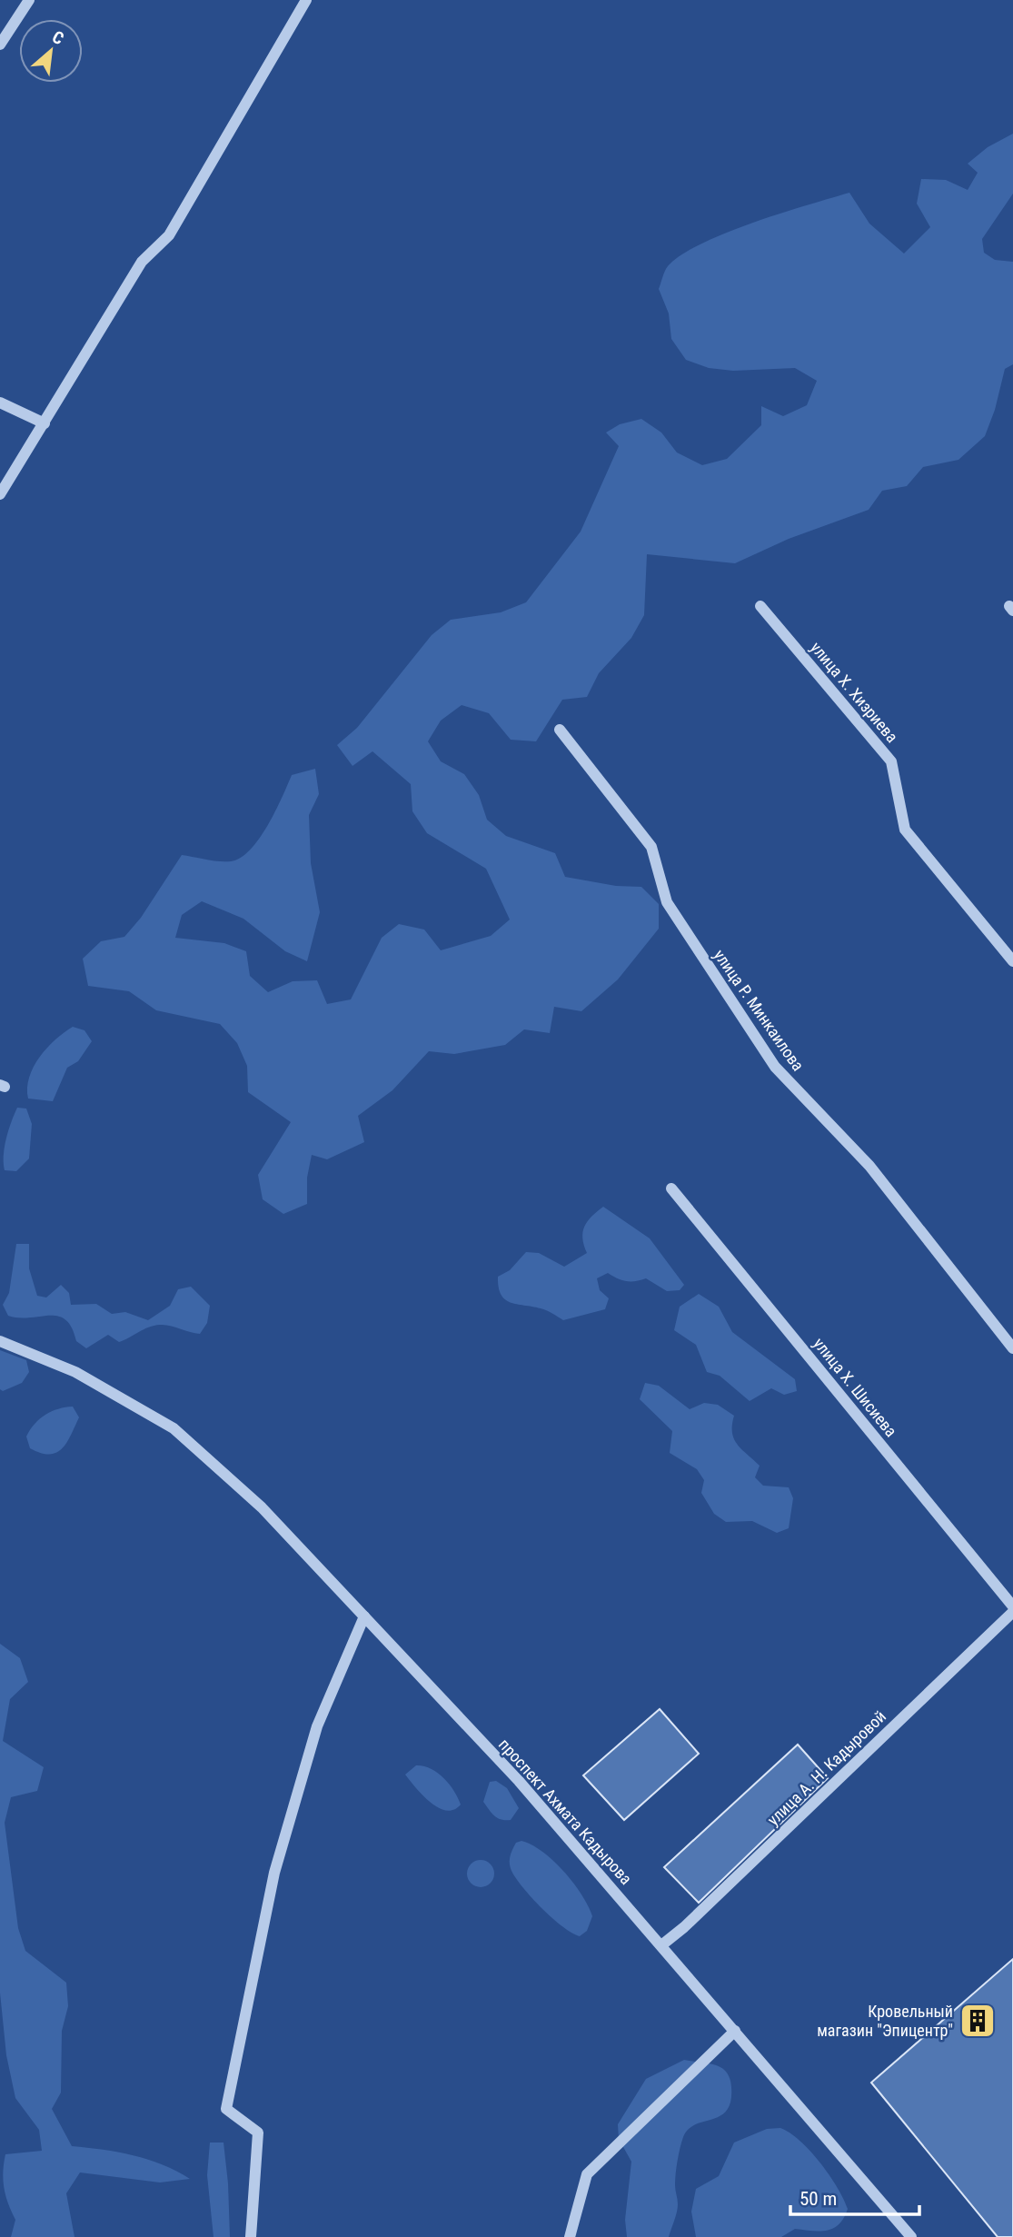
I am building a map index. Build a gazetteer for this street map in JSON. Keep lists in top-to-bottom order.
{
  "streets": {
    "street": [
      "улица Х. Хизриева",
      "улица Р. Минкаилова",
      "улица Х. Шисиева",
      "улица А. Н. Кадыровой",
      "проспект Ахмата Кадырова"
    ]
  },
  "crossings": [
    ["улица А. Н. Кадыровой", "проспект Ахмата Кадырова"]
  ],
  "places": {
    "building": ["Кровельный магазин \"Эпицентр\""]
  },
  "scale_bar": "50 m",
  "north": "top right"
}
